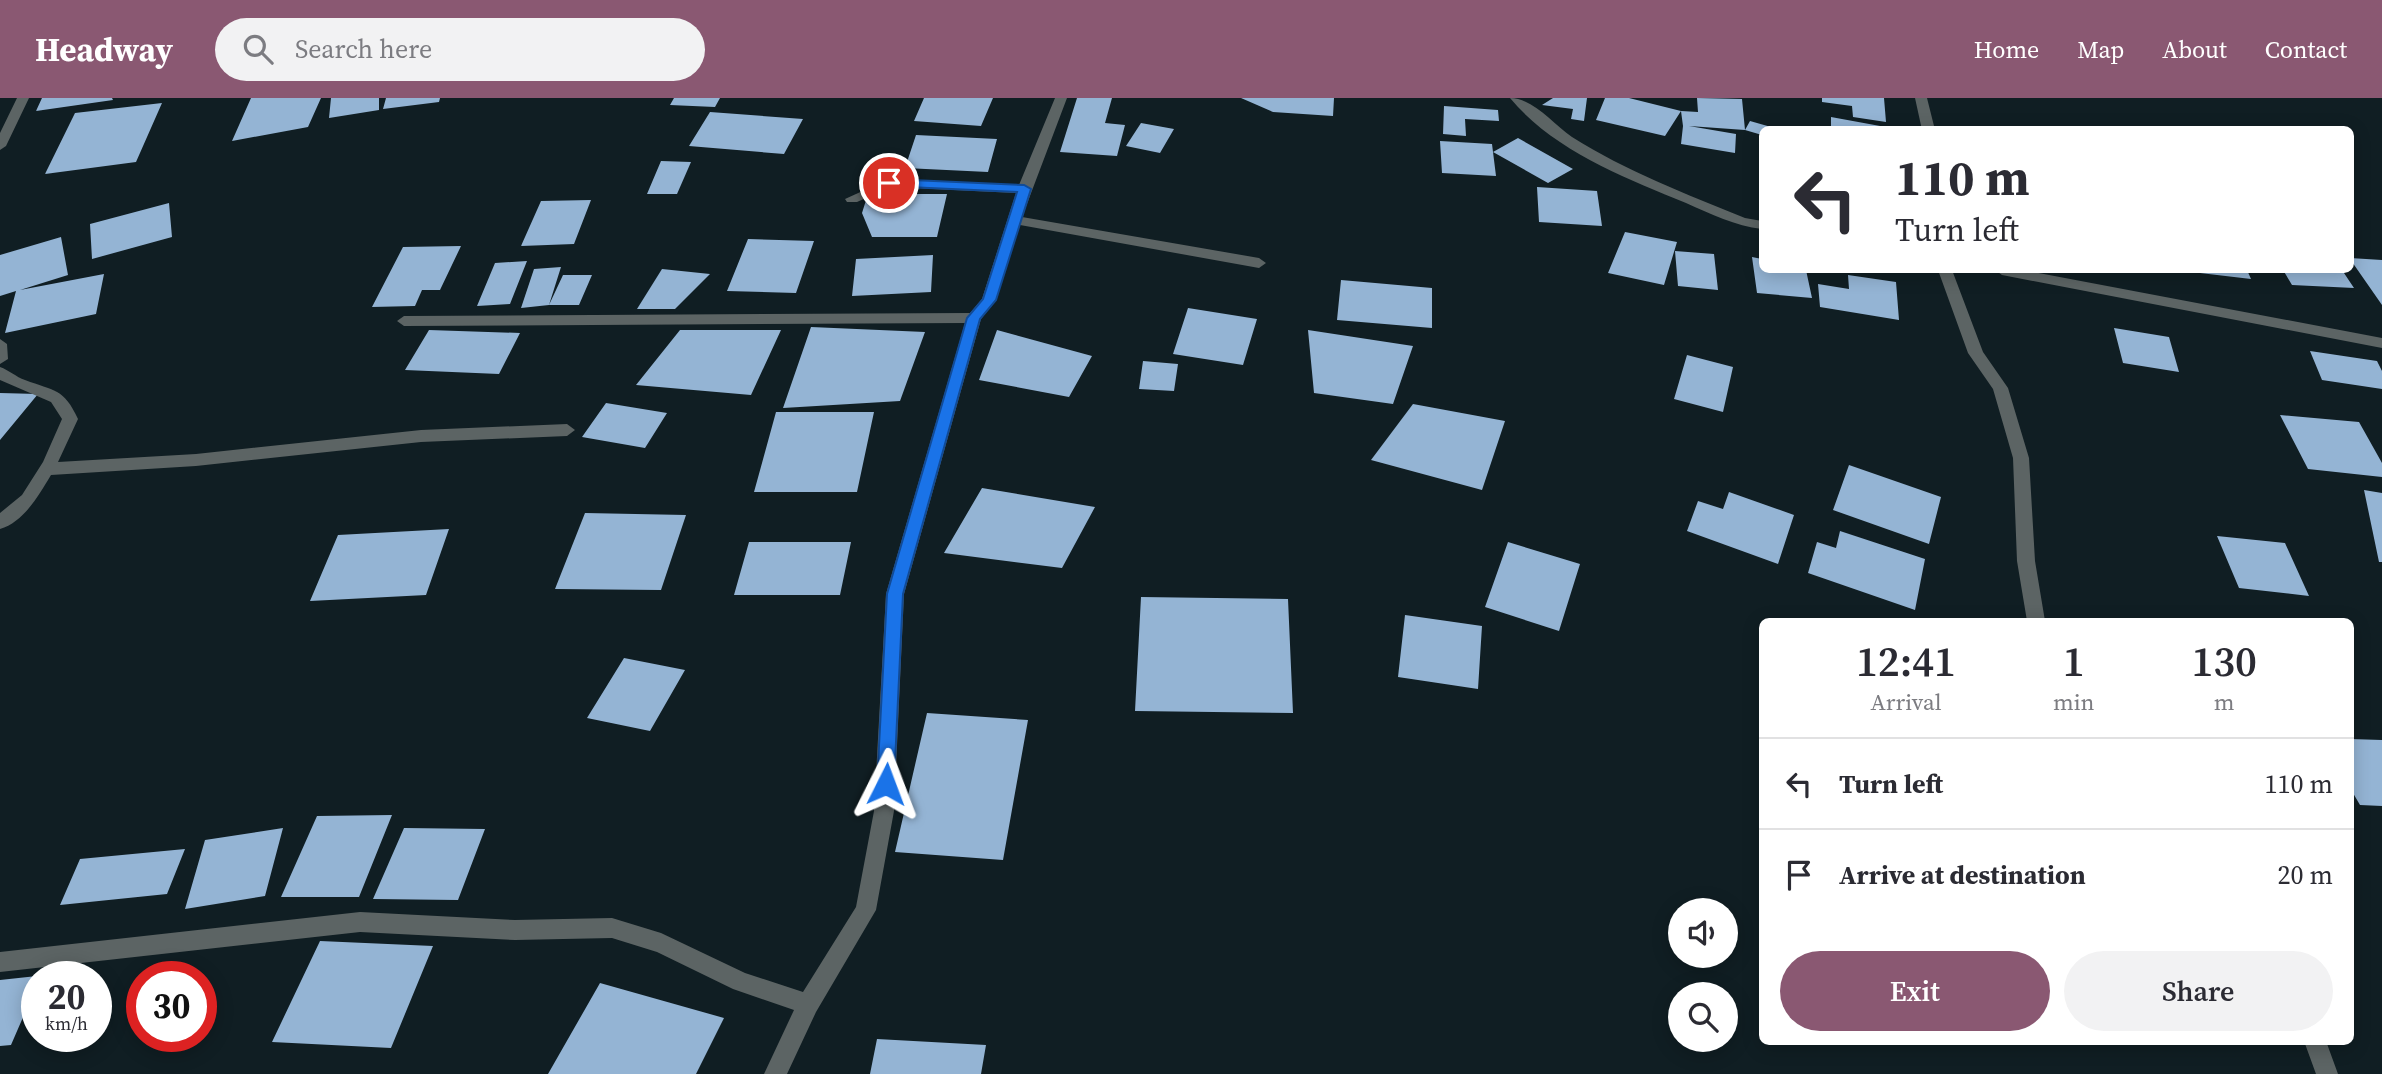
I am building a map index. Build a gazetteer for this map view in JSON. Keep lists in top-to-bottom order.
{
  "page": {
    "header": "Headway",
    "search": "Search here",
    "nav": [
      "Home",
      "Map",
      "About",
      "Contact"
    ],
    "turn": ["110 m", "Turn left"],
    "eta": [
      "12:41",
      "Arrival",
      "1",
      "min",
      "130",
      "m"
    ],
    "list": [
      {
        "name": "Turn left",
        "value": "110 m"
      },
      {
        "name": "Arrive at destination",
        "value": "20 m"
      }
    ],
    "buttons": ["Exit", "Share"],
    "speed": "20 km/h",
    "limit": "30"
  }
}
